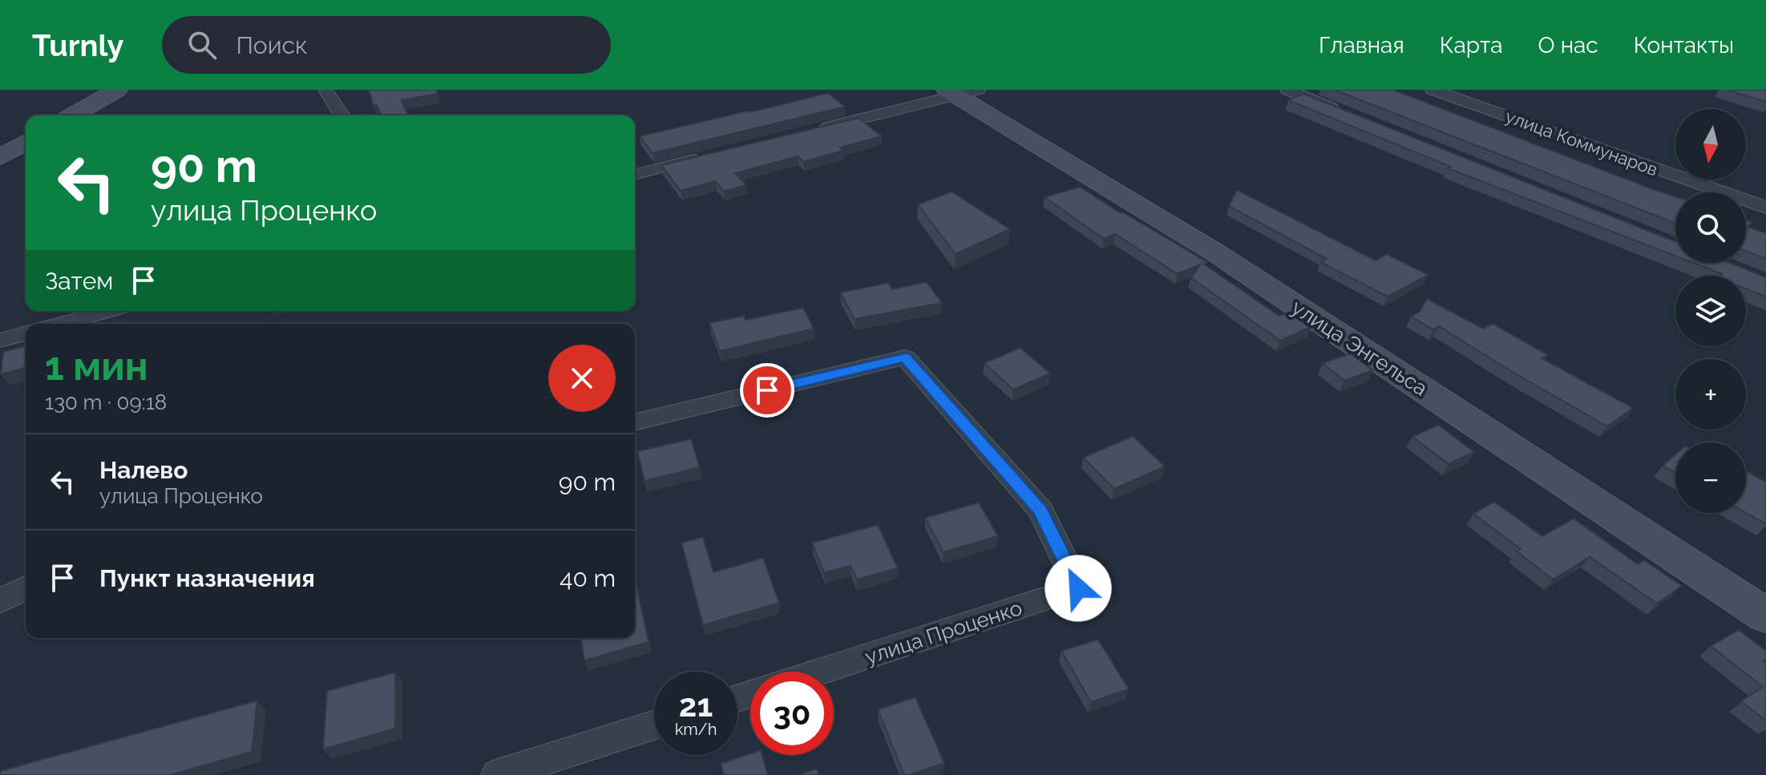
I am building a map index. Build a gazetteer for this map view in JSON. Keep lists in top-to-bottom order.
{
  "streets": {
    "street": ["улица Коммунаров", "улица Энгельса", "улица Проценко"]
  },
  "north": "bottom",
  "page": {
    "header": "Turnly",
    "search": "Поиск",
    "nav": [
      "Главная",
      "Карта",
      "О нас",
      "Контакты"
    ],
    "map_buttons": ["+", "−"],
    "turn": ["90 m", "улица Проценко"],
    "then": "Затем",
    "heading": ["1 мин", "130 m · 09:18"],
    "list": [
      {
        "name": "Налево",
        "note": "улица Проценко",
        "value": "90 m"
      },
      {
        "name": "Пункт назначения",
        "value": "40 m"
      }
    ],
    "speed": "21 km/h",
    "limit": "30"
  }
}
